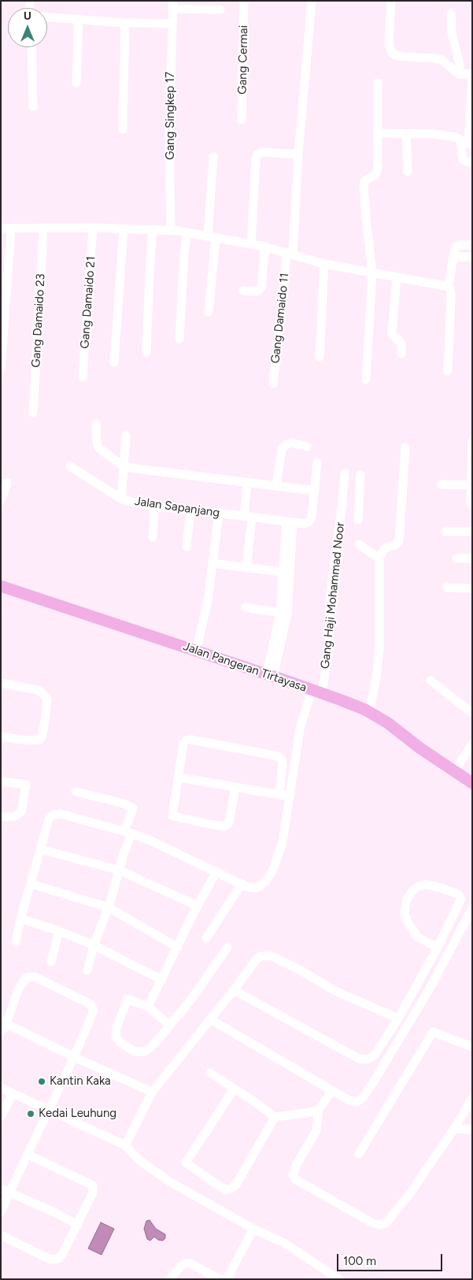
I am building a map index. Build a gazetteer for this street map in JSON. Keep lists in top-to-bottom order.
{
  "streets": {
    "main road": ["Jalan Pangeran Tirtayasa"],
    "street": [
      "Gang Cermai",
      "Gang Singkep 17",
      "Gang Damaido 21",
      "Gang Damaido 11",
      "Gang Damaido 23",
      "Jalan Sapanjang",
      "Gang Haji Mohammad Noor"
    ]
  },
  "crossings": [
    ["Gang Haji Mohammad Noor", "Jalan Pangeran Tirtayasa"]
  ],
  "places": ["Kantin Kaka", "Kedai Leuhung"],
  "scale_bar": "100 m",
  "north": "top"
}
